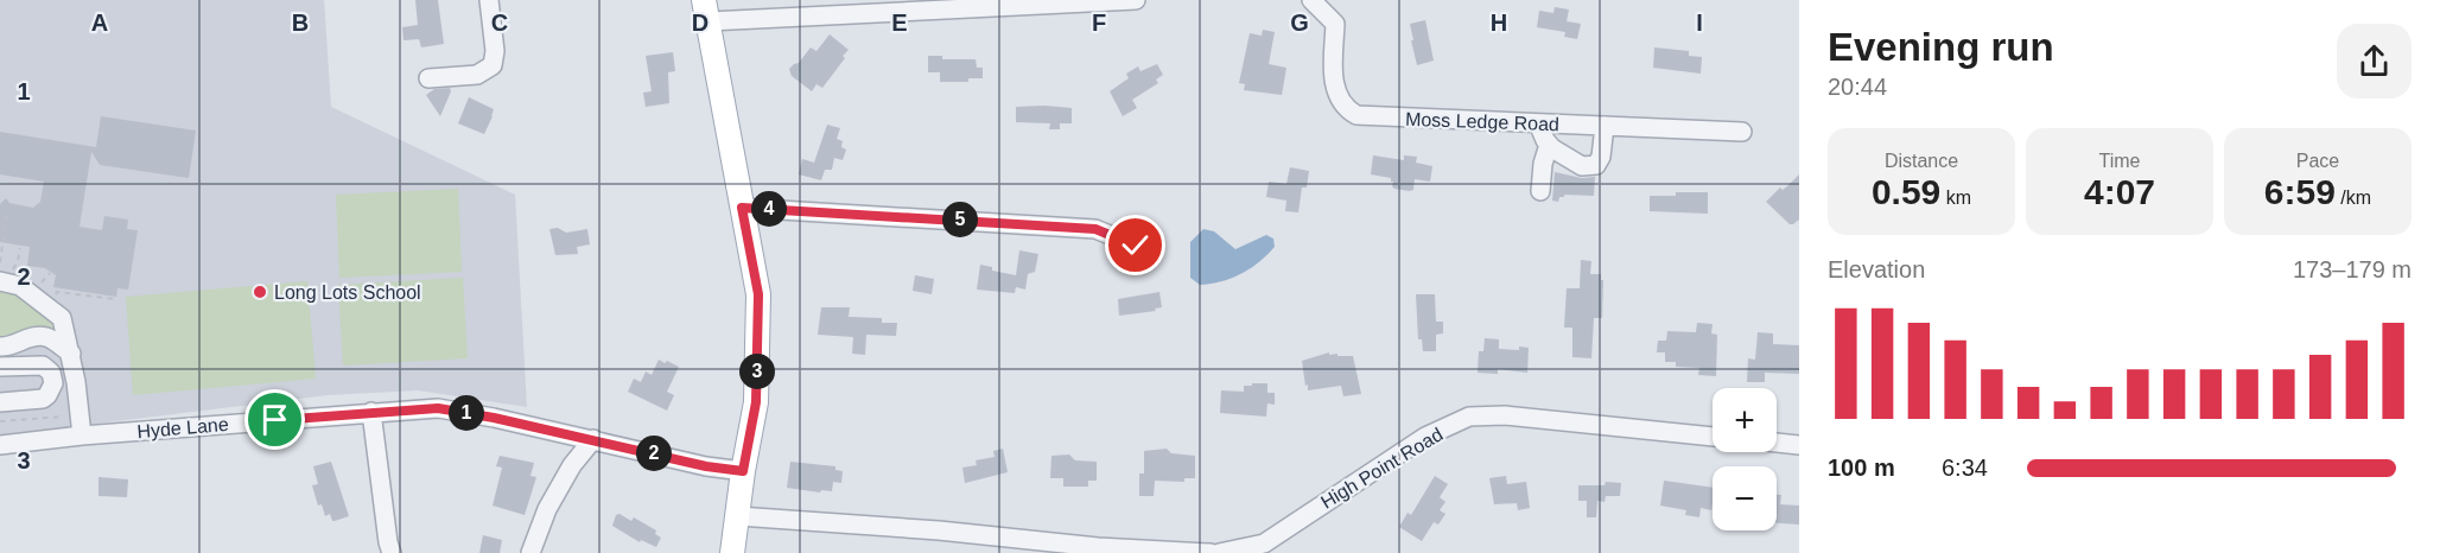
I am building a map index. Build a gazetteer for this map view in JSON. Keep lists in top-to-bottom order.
{
  "streets": {
    "street": ["Moss Ledge Road", "Hyde Lane", "High Point Road"]
  },
  "places": ["Long Lots School"],
  "page": {
    "heading": ["Evening run", "20:44"],
    "stats": [
      ["Distance", "0.59 km"],
      ["Time", "4:07"],
      ["Pace", "6:59 /km"]
    ],
    "pins": [
      "4",
      "5",
      "3",
      "1",
      "2"
    ],
    "chart": ["Elevation", "173–179 m"],
    "map_buttons": ["+", "−"],
    "list": [
      {
        "name": "100 m",
        "note": "6:34"
      }
    ]
  },
  "grid": {
    "columns": [
      "A",
      "B",
      "C",
      "D",
      "E",
      "F",
      "G",
      "H",
      "I"
    ],
    "rows": ["1", "2", "3"]
  }
}
